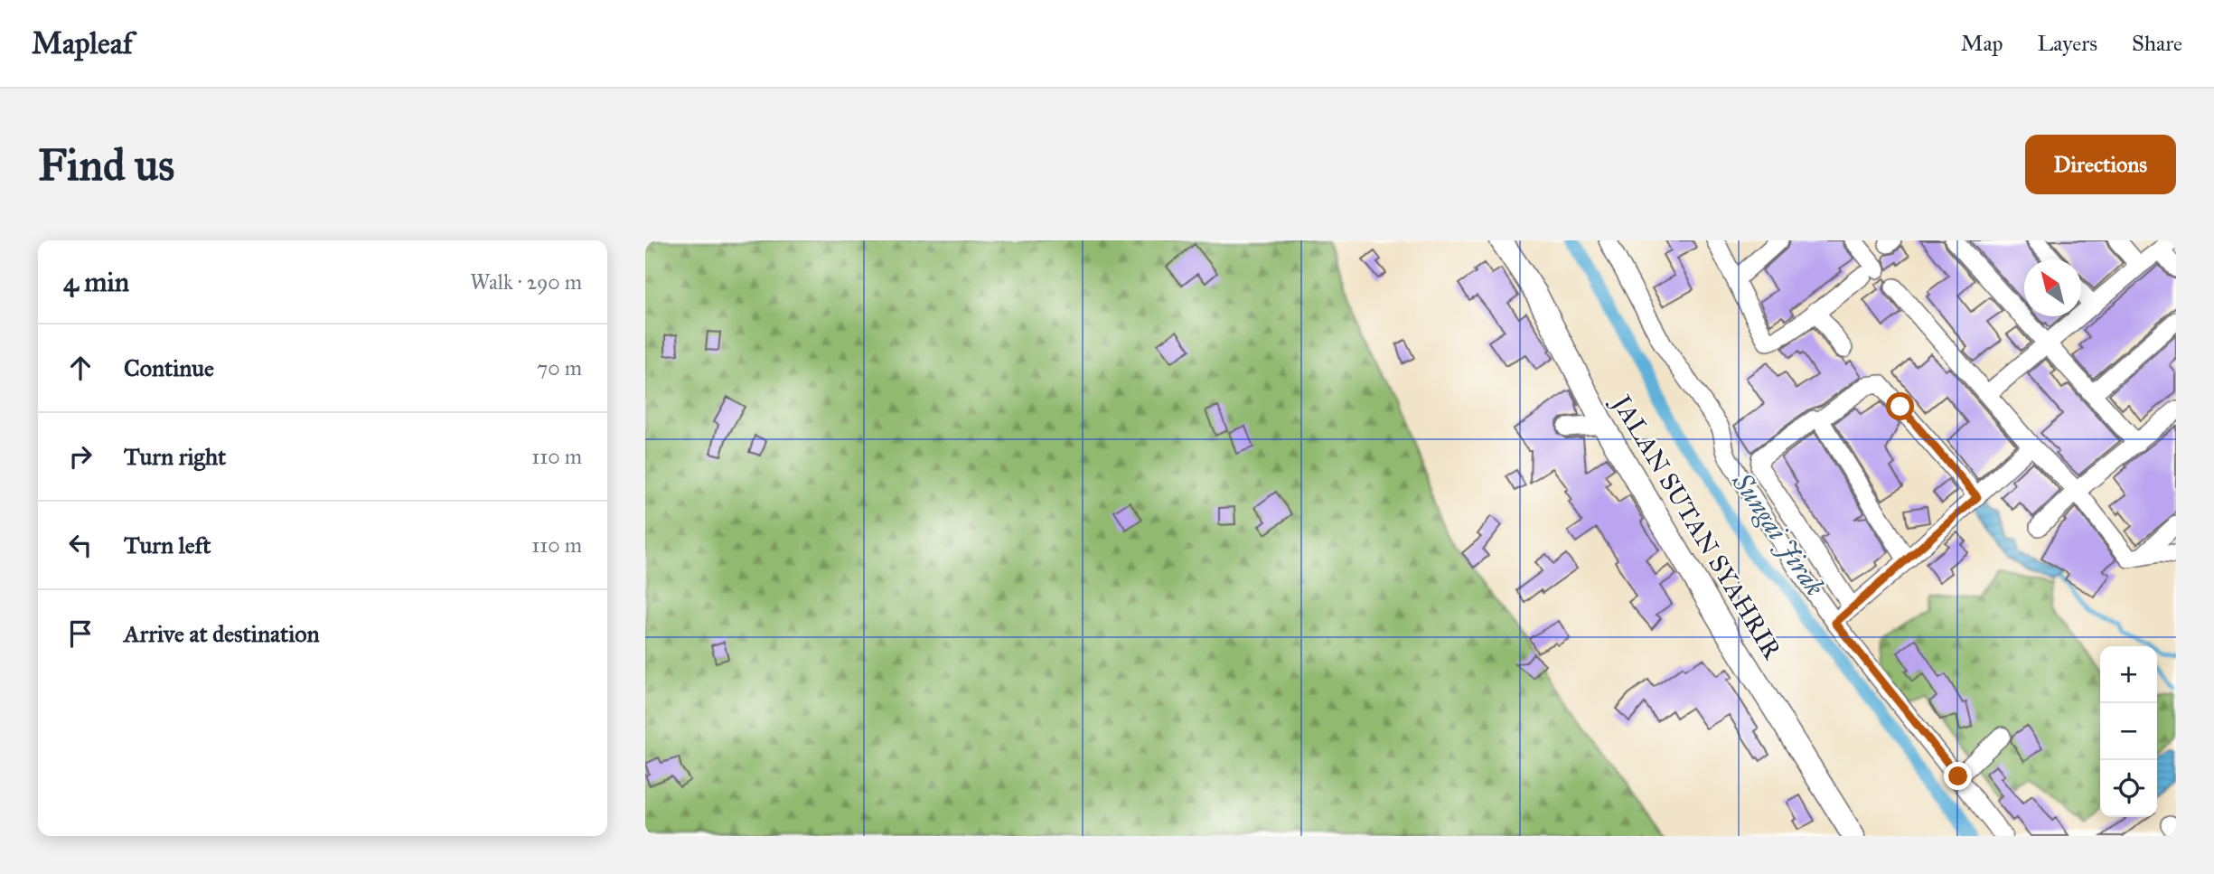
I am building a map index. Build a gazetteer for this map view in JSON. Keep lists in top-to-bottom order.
{
  "streets": {
    "main road": ["JALAN SUTAN SYAHRIR"]
  },
  "water": ["Sungai Jirak"],
  "north": "top left",
  "page": {
    "header": "Mapleaf",
    "nav": ["Map", "Layers", "Share"],
    "buttons": "Directions",
    "title": "Find us",
    "heading": ["4 min", "Walk · 290 m"],
    "list": [
      ["Continue", "70 m"],
      ["Turn right", "110 m"],
      ["Turn left", "110 m"],
      "Arrive at destination"
    ],
    "map_buttons": ["+", "−"]
  }
}
